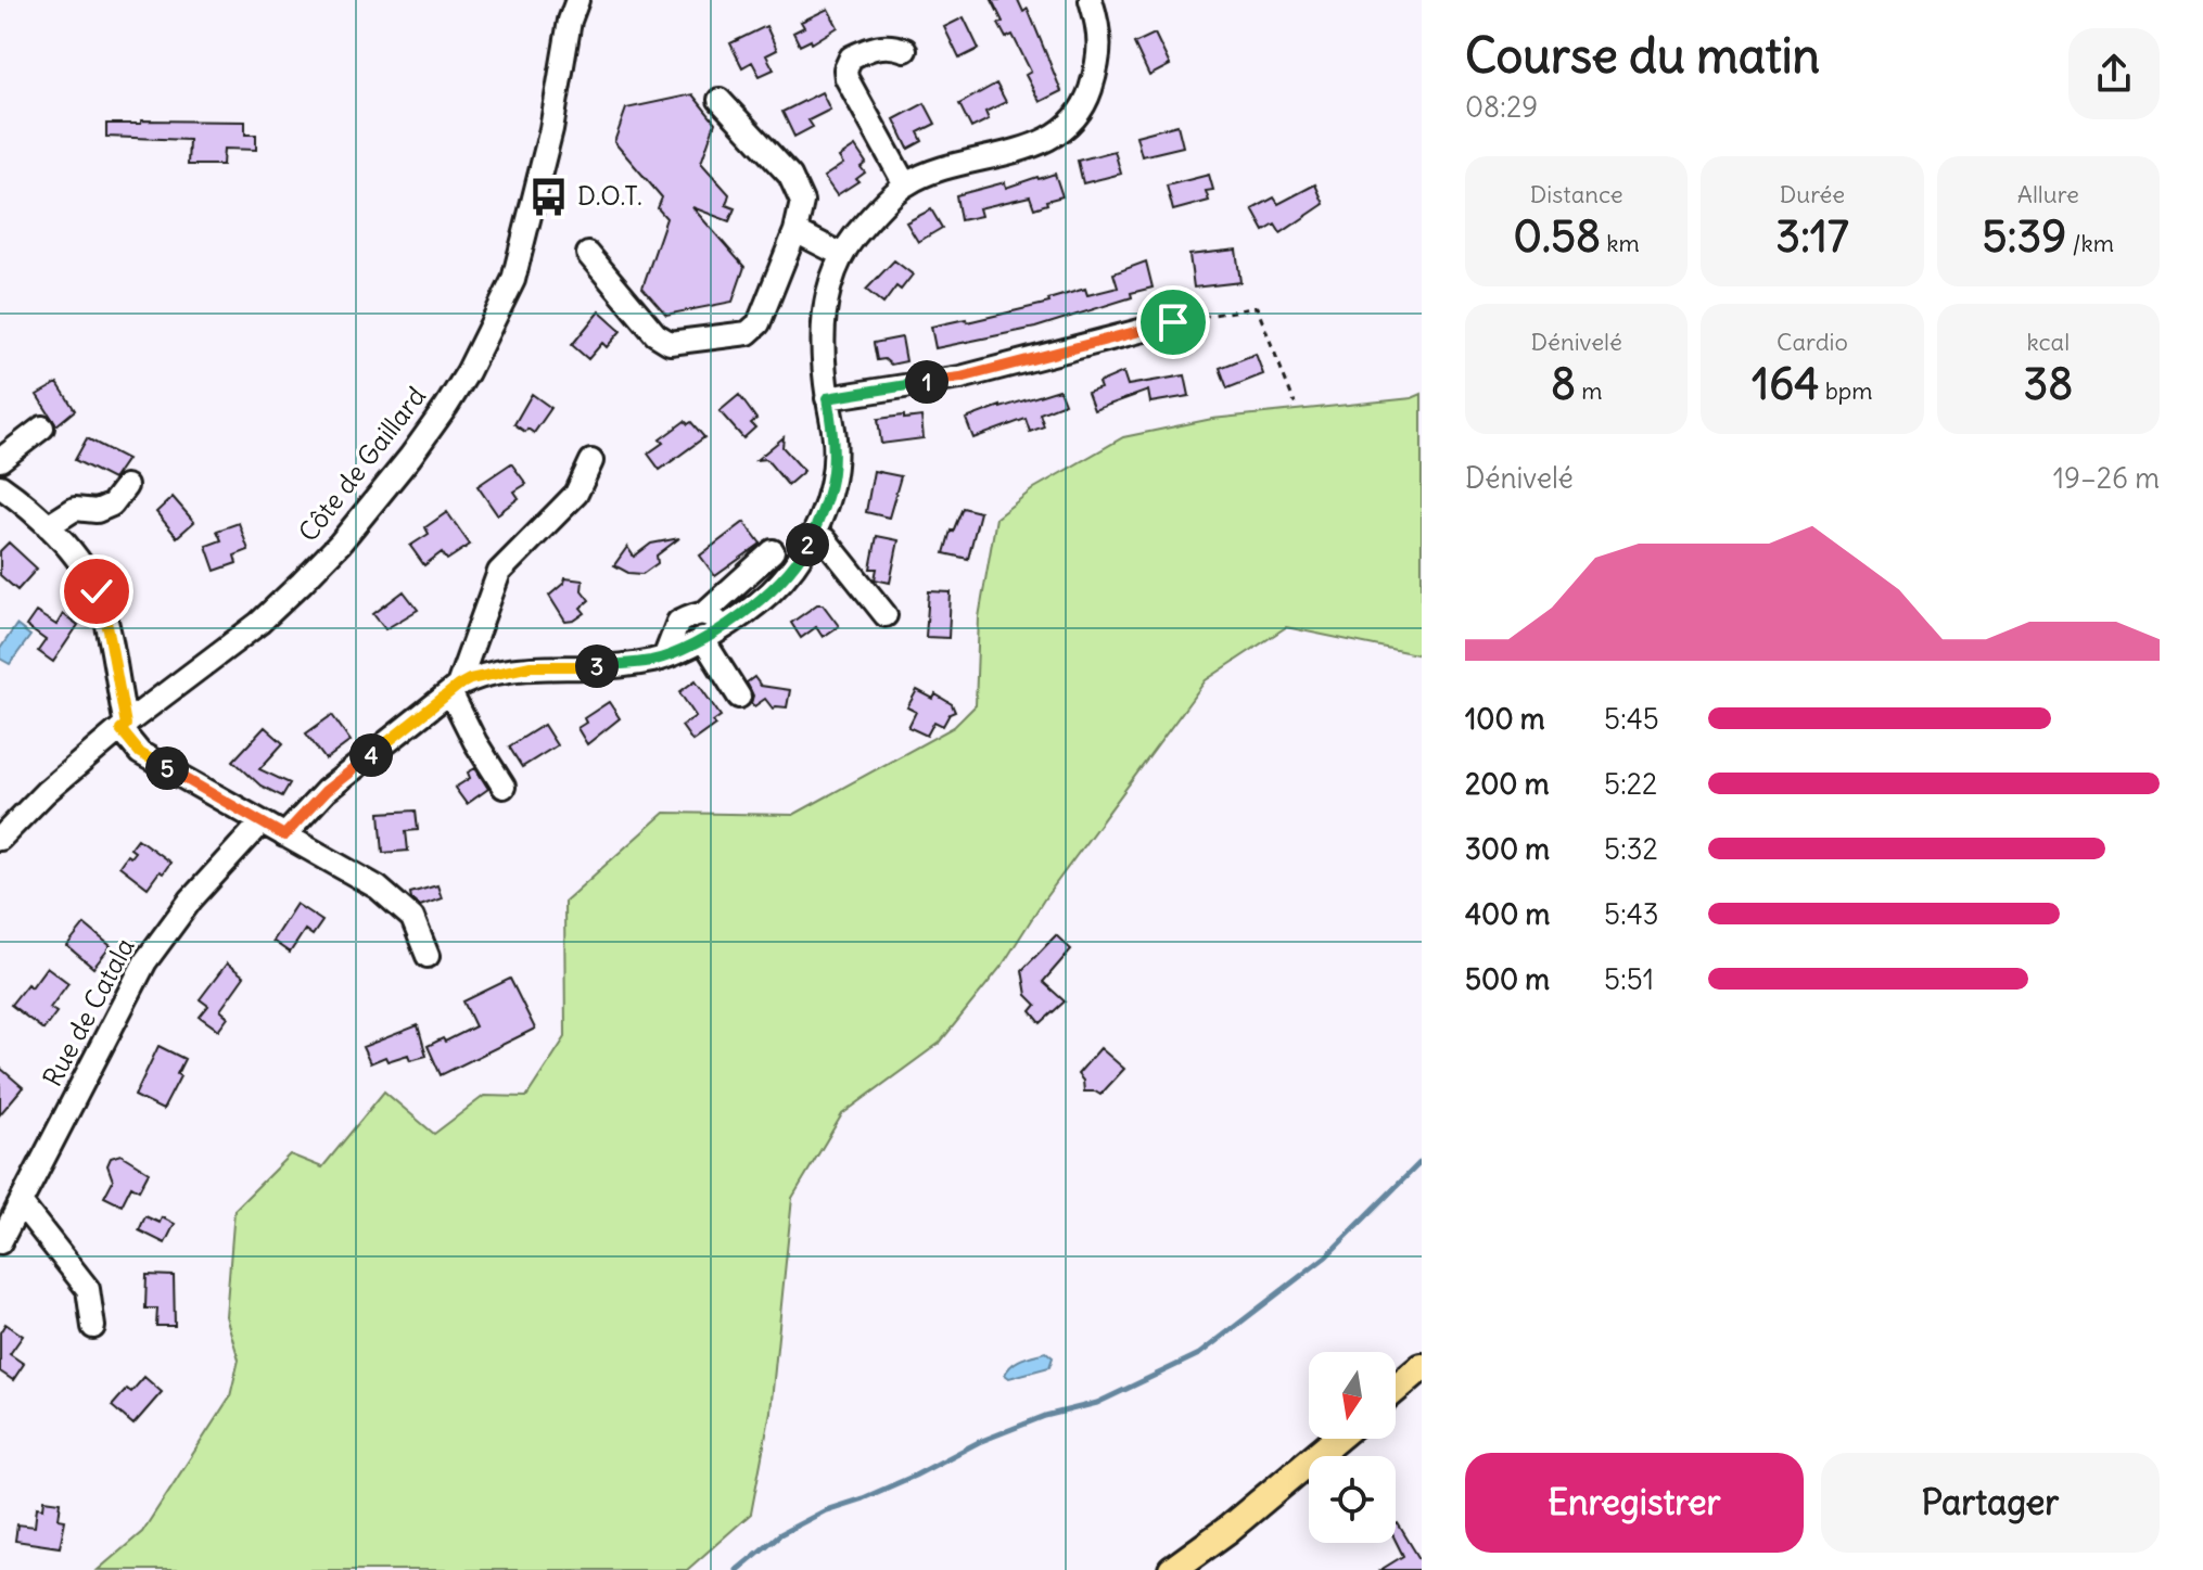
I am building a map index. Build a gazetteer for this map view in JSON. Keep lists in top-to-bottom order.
{
  "streets": {
    "street": ["Côte de Gaillard", "Rue de Catala"]
  },
  "places": {
    "bus stop": ["D.O.T."]
  },
  "north": "bottom",
  "page": {
    "heading": ["Course du matin", "08:29"],
    "stats": [
      ["Distance", "0.58 km"],
      ["Durée", "3:17"],
      ["Allure", "5:39 /km"],
      ["Dénivelé", "8 m"],
      ["Cardio", "164 bpm"],
      ["kcal", "38"]
    ],
    "pins": [
      "1",
      "2",
      "3",
      "4",
      "5"
    ],
    "chart": ["Dénivelé", "19–26 m"],
    "list": [
      {
        "name": "100 m",
        "note": "5:45"
      },
      {
        "name": "200 m",
        "note": "5:22"
      },
      {
        "name": "300 m",
        "note": "5:32"
      },
      {
        "name": "400 m",
        "note": "5:43"
      },
      {
        "name": "500 m",
        "note": "5:51"
      }
    ],
    "buttons": ["Enregistrer", "Partager"]
  }
}
